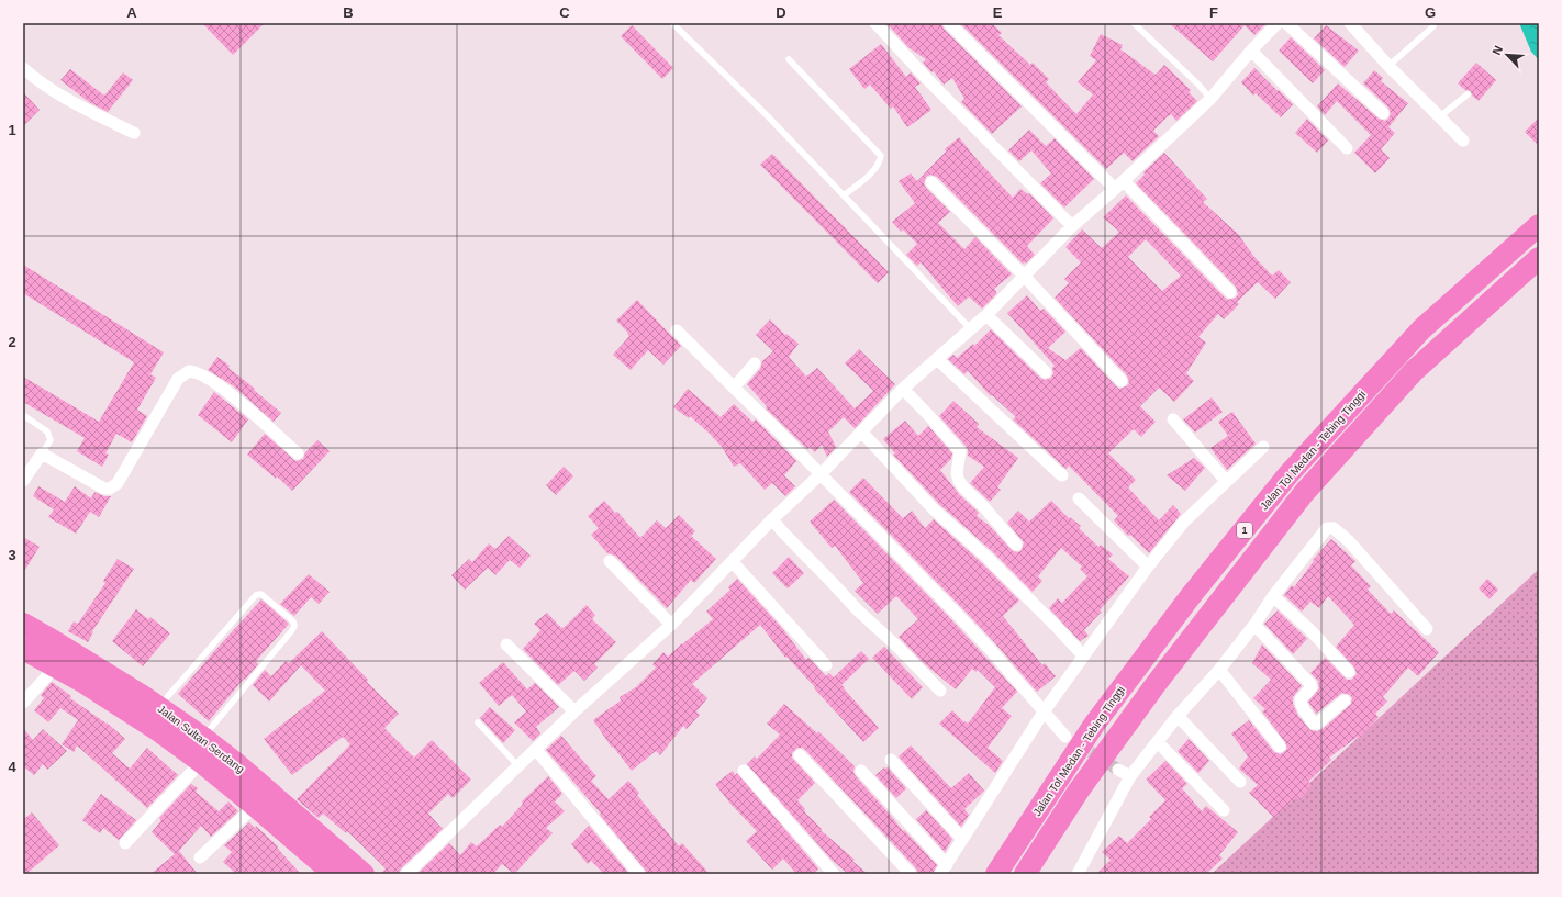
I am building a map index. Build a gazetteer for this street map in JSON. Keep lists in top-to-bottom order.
{
  "streets": {
    "highway": ["Jalan Tol Medan - Tebing Tinggi", "1", "Jalan Sultan Serdang"]
  },
  "north": "top left",
  "grid": {
    "columns": [
      "A",
      "B",
      "C",
      "D",
      "E",
      "F",
      "G"
    ],
    "rows": [
      "1",
      "2",
      "3",
      "4"
    ]
  }
}
